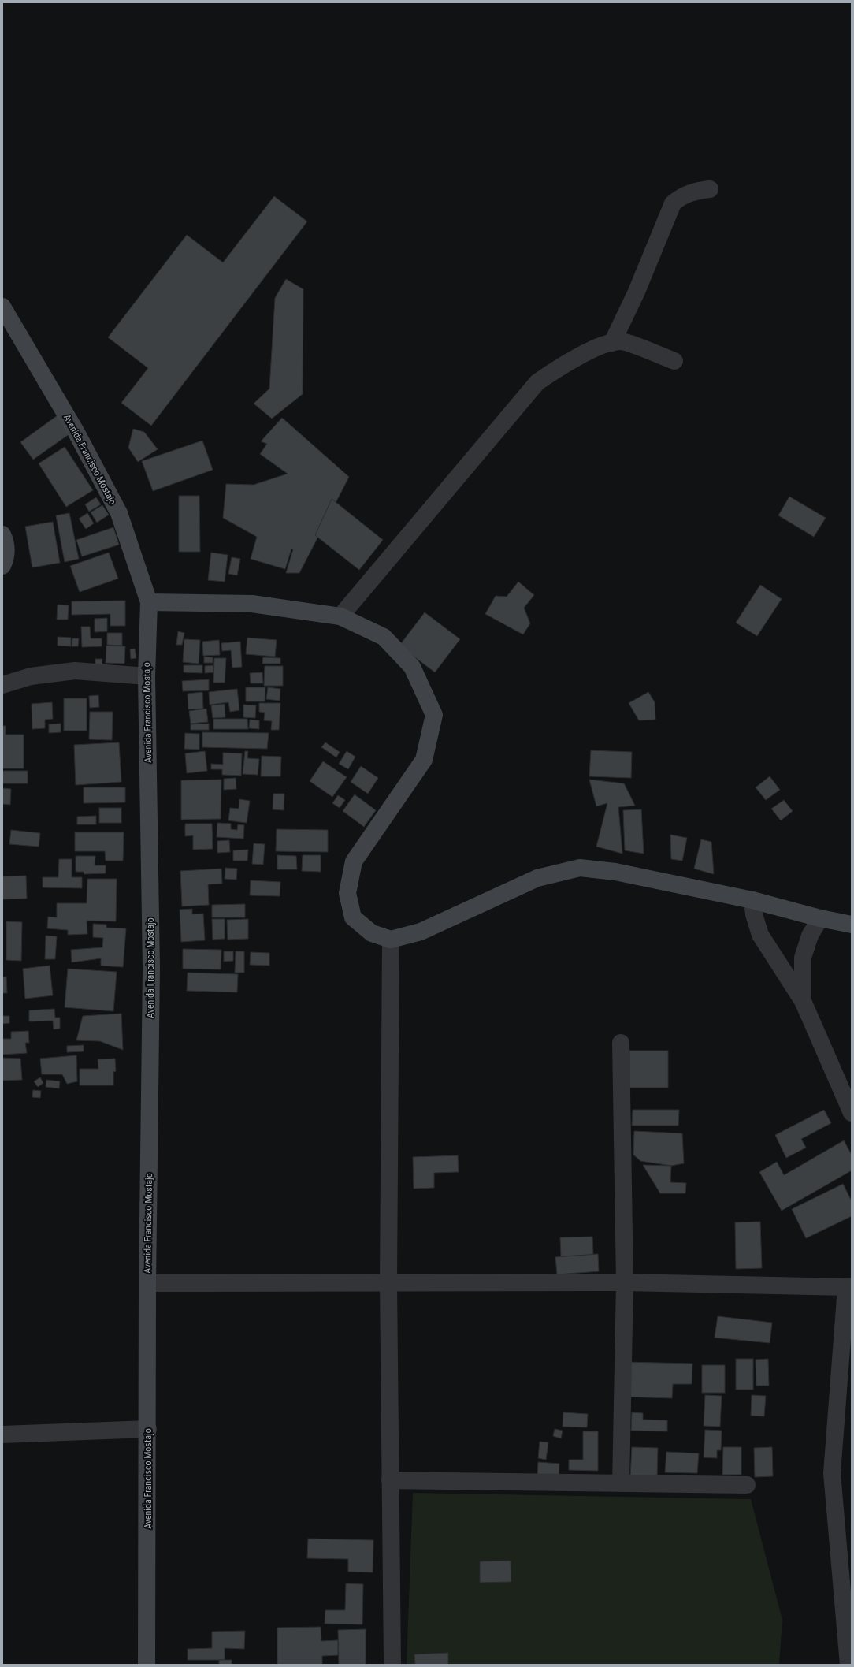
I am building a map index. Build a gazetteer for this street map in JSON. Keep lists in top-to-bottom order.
{
  "streets": {
    "street": ["Avenida Francisco Mostajo"]
  }
}
